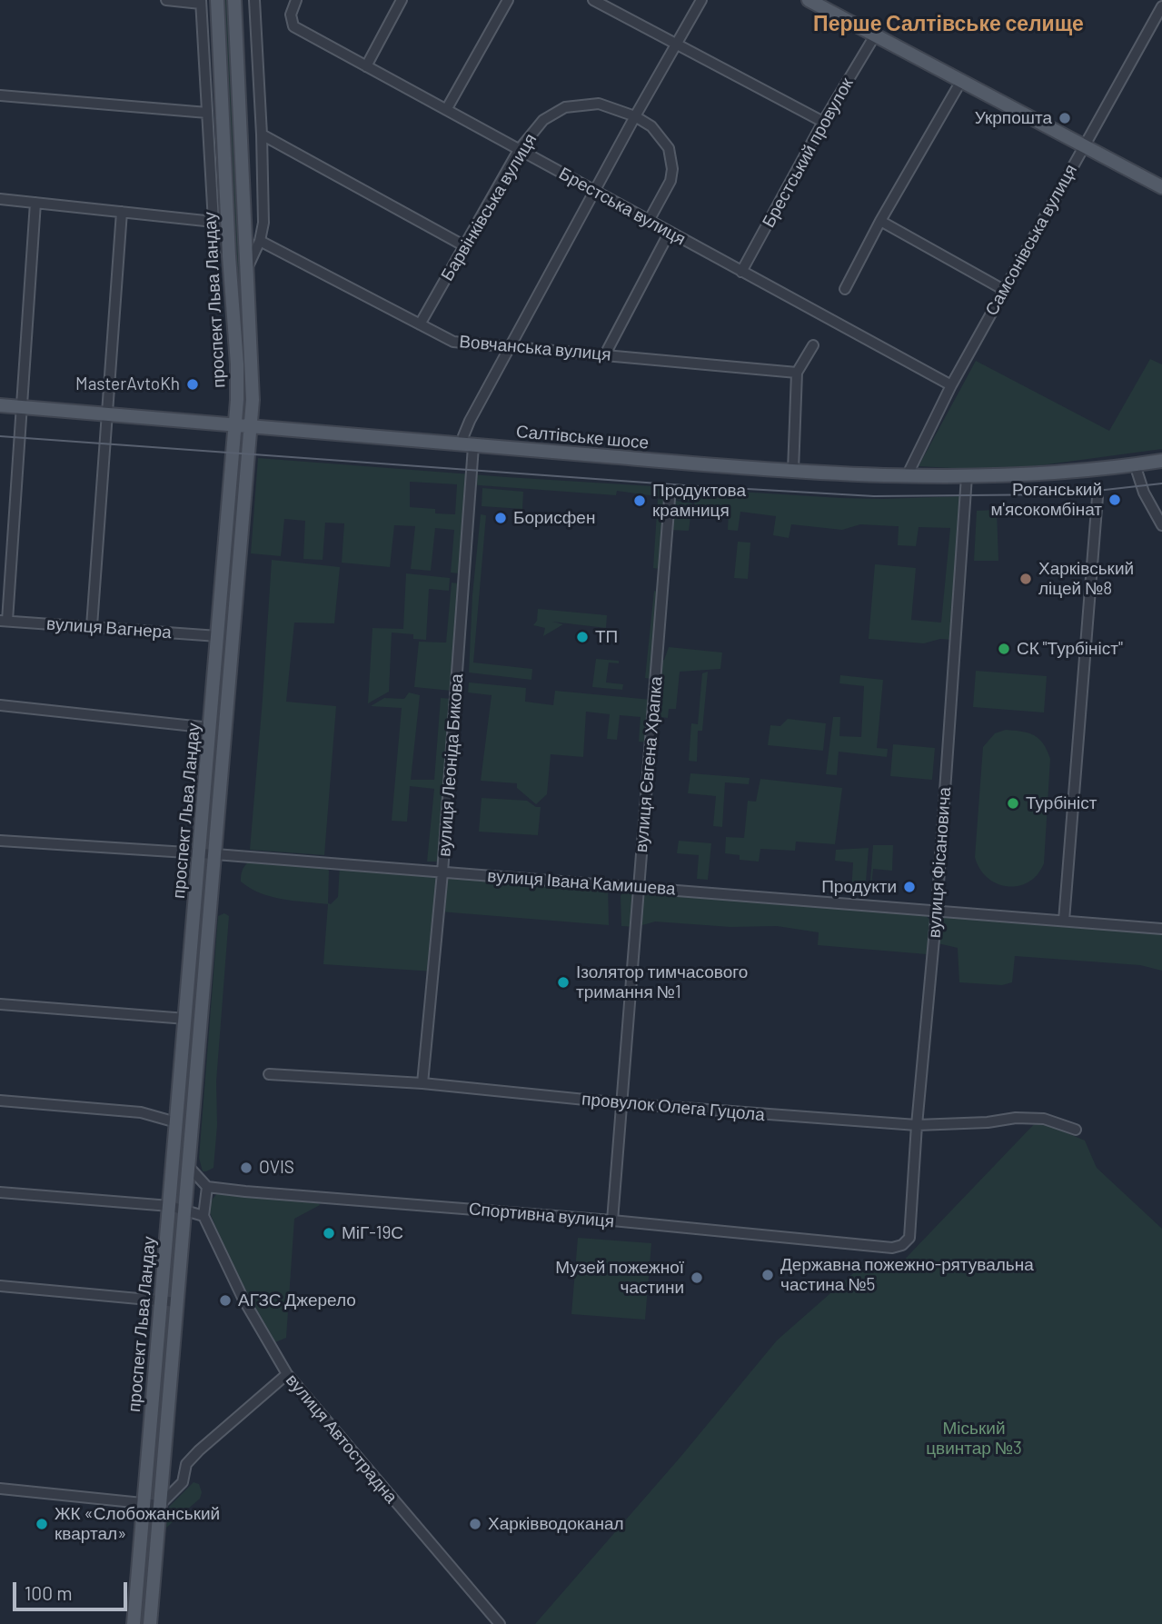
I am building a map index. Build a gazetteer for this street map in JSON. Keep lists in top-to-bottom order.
{
  "streets": {
    "main road": ["проспект Льва Ландау", "Салтівське шосе"],
    "street": [
      "Брестський провулок",
      "Брестська вулиця",
      "Барвінківська вулиця",
      "Самсонівська вулиця",
      "Вовчанська вулиця",
      "вулиця Вагнера",
      "вулиця Євгена Храпка",
      "вулиця Леоніда Бикова",
      "вулиця Фісановича",
      "вулиця Івана Камишева",
      "провулок Олега Гуцола",
      "Спортивна вулиця",
      "вулиця Автострадна"
    ]
  },
  "crossings": [
    ["Брестський провулок", "Брестська вулиця"],
    ["Брестська вулиця", "Барвінківська вулиця"],
    ["Брестська вулиця", "Самсонівська вулиця"],
    ["Брестська вулиця", "вулиця Леоніда Бикова"],
    ["Барвінківська вулиця", "Вовчанська вулиця"],
    ["Барвінківська вулиця", "вулиця Леоніда Бикова"],
    ["Самсонівська вулиця", "Салтівське шосе"],
    ["проспект Льва Ландау", "Салтівське шосе"],
    ["проспект Льва Ландау", "вулиця Вагнера"],
    ["проспект Льва Ландау", "вулиця Івана Камишева"],
    ["Вовчанська вулиця", "вулиця Леоніда Бикова"],
    ["Салтівське шосе", "вулиця Леоніда Бикова"],
    ["Салтівське шосе", "вулиця Фісановича"],
    ["вулиця Євгена Храпка", "вулиця Івана Камишева"],
    ["вулиця Євгена Храпка", "провулок Олега Гуцола"],
    ["вулиця Євгена Храпка", "Спортивна вулиця"],
    ["вулиця Леоніда Бикова", "вулиця Івана Камишева"],
    ["вулиця Леоніда Бикова", "провулок Олега Гуцола"],
    ["вулиця Фісановича", "вулиця Івана Камишева"],
    ["вулиця Фісановича", "провулок Олега Гуцола"],
    ["вулиця Фісановича", "Спортивна вулиця"]
  ],
  "districts": ["Перше Салтівське селище"],
  "parks": ["Міський цвинтар №3"],
  "places": [
    "Укрпошта",
    "MasterAvtoKh",
    "Роганський м'ясокомбінат",
    "Продуктова крамниця",
    "Борисфен",
    "Харківський ліцей №8",
    "ТП",
    "СК \"Турбініст\"",
    "Турбініст",
    "Продукти",
    "Ізолятор тимчасового тримання №1",
    "OVIS",
    "МіГ-19С",
    "Державна пожежно-рятувальна частина №5",
    "Музей пожежної частини",
    "АГЗС Джерело",
    "ЖК «Слобожанський квартал»",
    "Харківводоканал"
  ],
  "scale_bar": "100 m"
}
